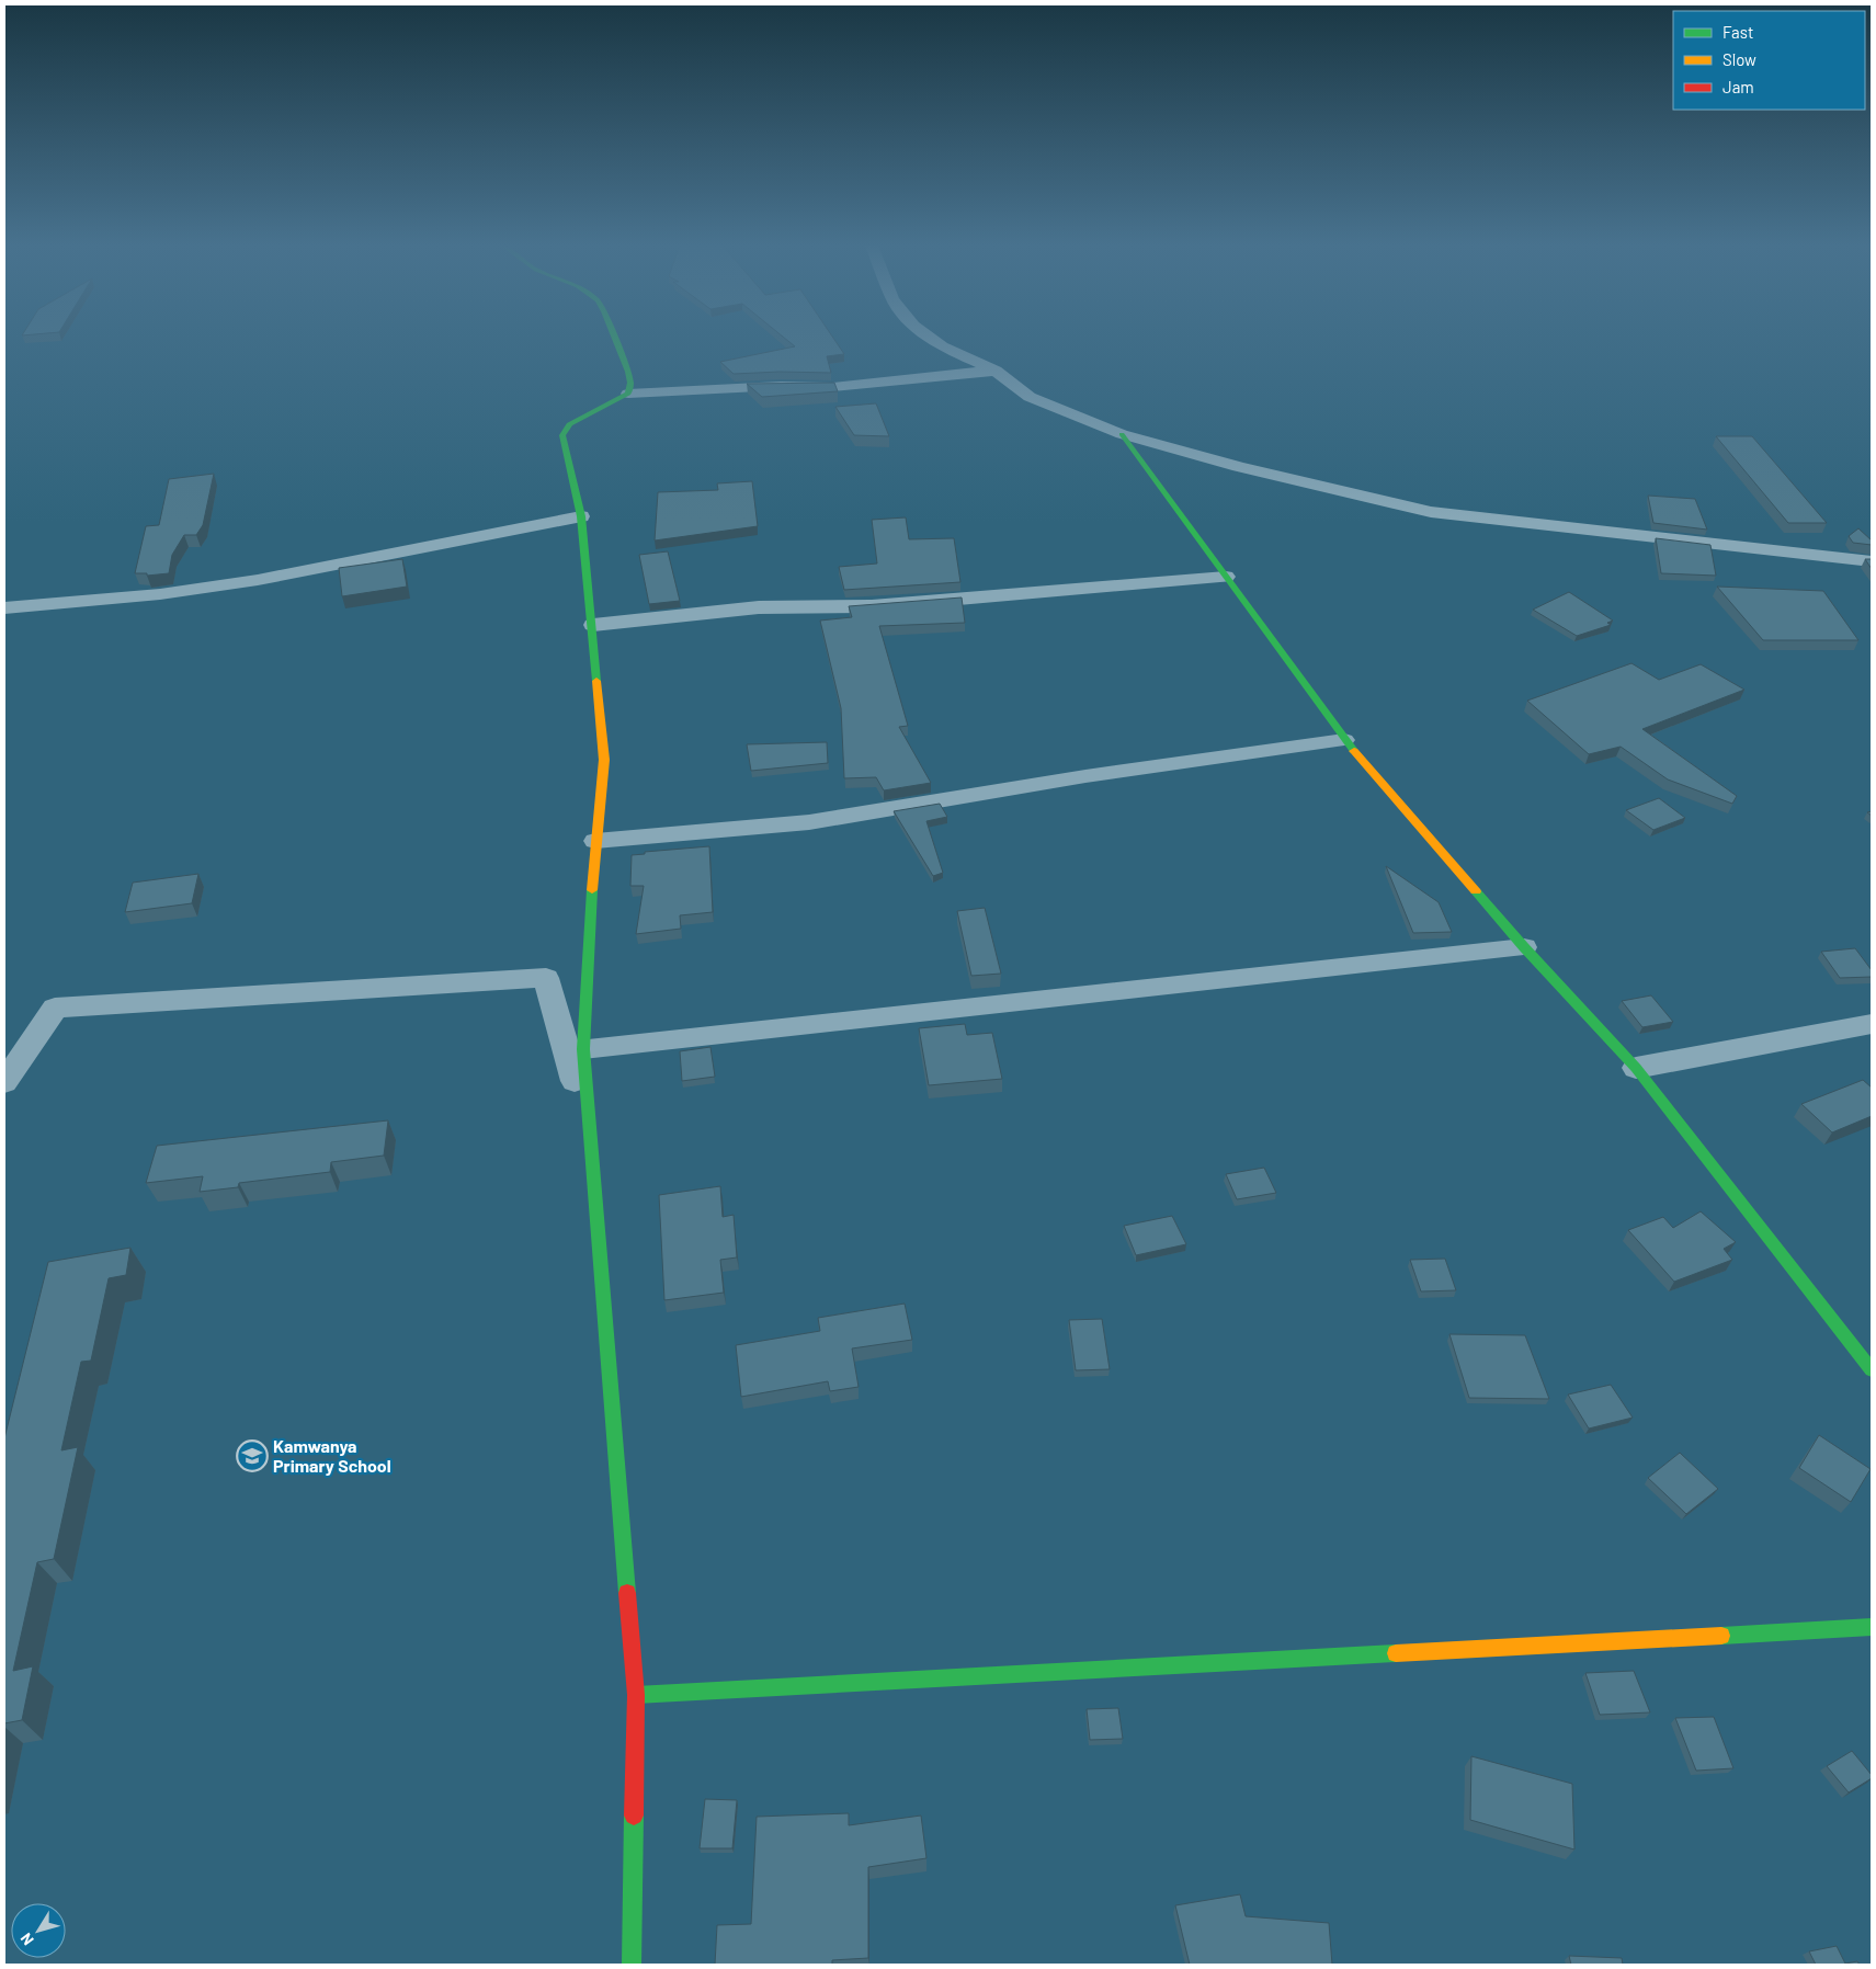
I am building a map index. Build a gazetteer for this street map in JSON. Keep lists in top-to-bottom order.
{
  "places": {
    "school or university": ["Kamwanya Primary School"]
  },
  "legend": ["Fast", "Slow", "Jam"],
  "north": "bottom left"
}
